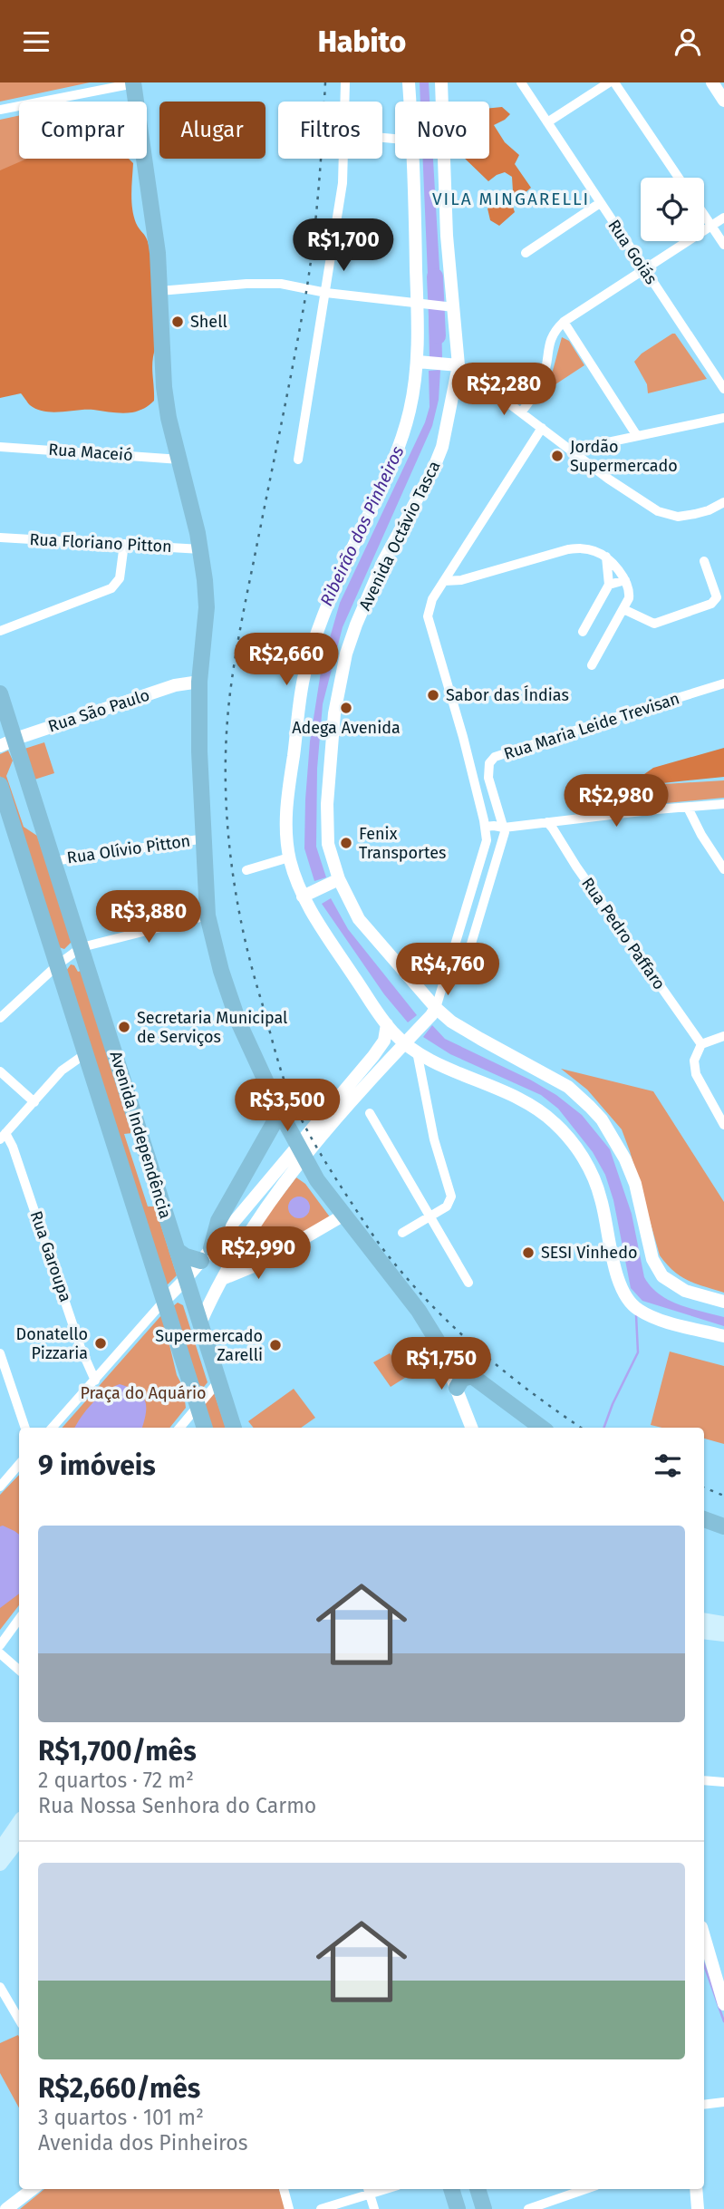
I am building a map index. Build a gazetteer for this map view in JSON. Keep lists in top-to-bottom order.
{
  "streets": {
    "main road": ["Avenida Independência"],
    "street": [
      "Rua Goiás",
      "Rua Maceió",
      "Avenida Octávio Tasca",
      "Rua Floriano Pitton",
      "Rua São Paulo",
      "Rua Maria Leide Trevisan",
      "Rua Olívio Pitton",
      "Rua Pedro Paffaro",
      "Rua Garoupa"
    ]
  },
  "crossings": [
    ["Rua São Paulo", "Avenida Independência"],
    ["Rua Olívio Pitton", "Avenida Independência"]
  ],
  "districts": ["VILA MINGARELLI"],
  "water": ["Ribeirão dos Pinheiros"],
  "parks": ["Praça do Aquário"],
  "places": [
    "Shell",
    "Jordão Supermercado",
    "Sabor das Índias",
    "Adega Avenida",
    "Fenix Transportes",
    "Secretaria Municipal de Serviços",
    "SESI Vinhedo",
    "Donatello Pizzaria",
    "Supermercado Zarelli"
  ],
  "page": {
    "header": "Habito",
    "chip": [
      "Comprar",
      "Alugar",
      "Filtros",
      "Novo"
    ],
    "price": [
      "R$1,700",
      "R$2,280",
      "R$2,660",
      "R$2,980",
      "R$3,880",
      "R$4,760",
      "R$3,500",
      "R$2,990",
      "R$1,750"
    ],
    "heading": "9 imóveis",
    "list": [
      {
        "name": "R$1,700/mês",
        "note": "2 quartos · 72 m² · Rua Nossa Senhora do Carmo"
      },
      {
        "name": "R$2,660/mês",
        "note": "3 quartos · 101 m² · Avenida dos Pinheiros"
      }
    ]
  }
}
